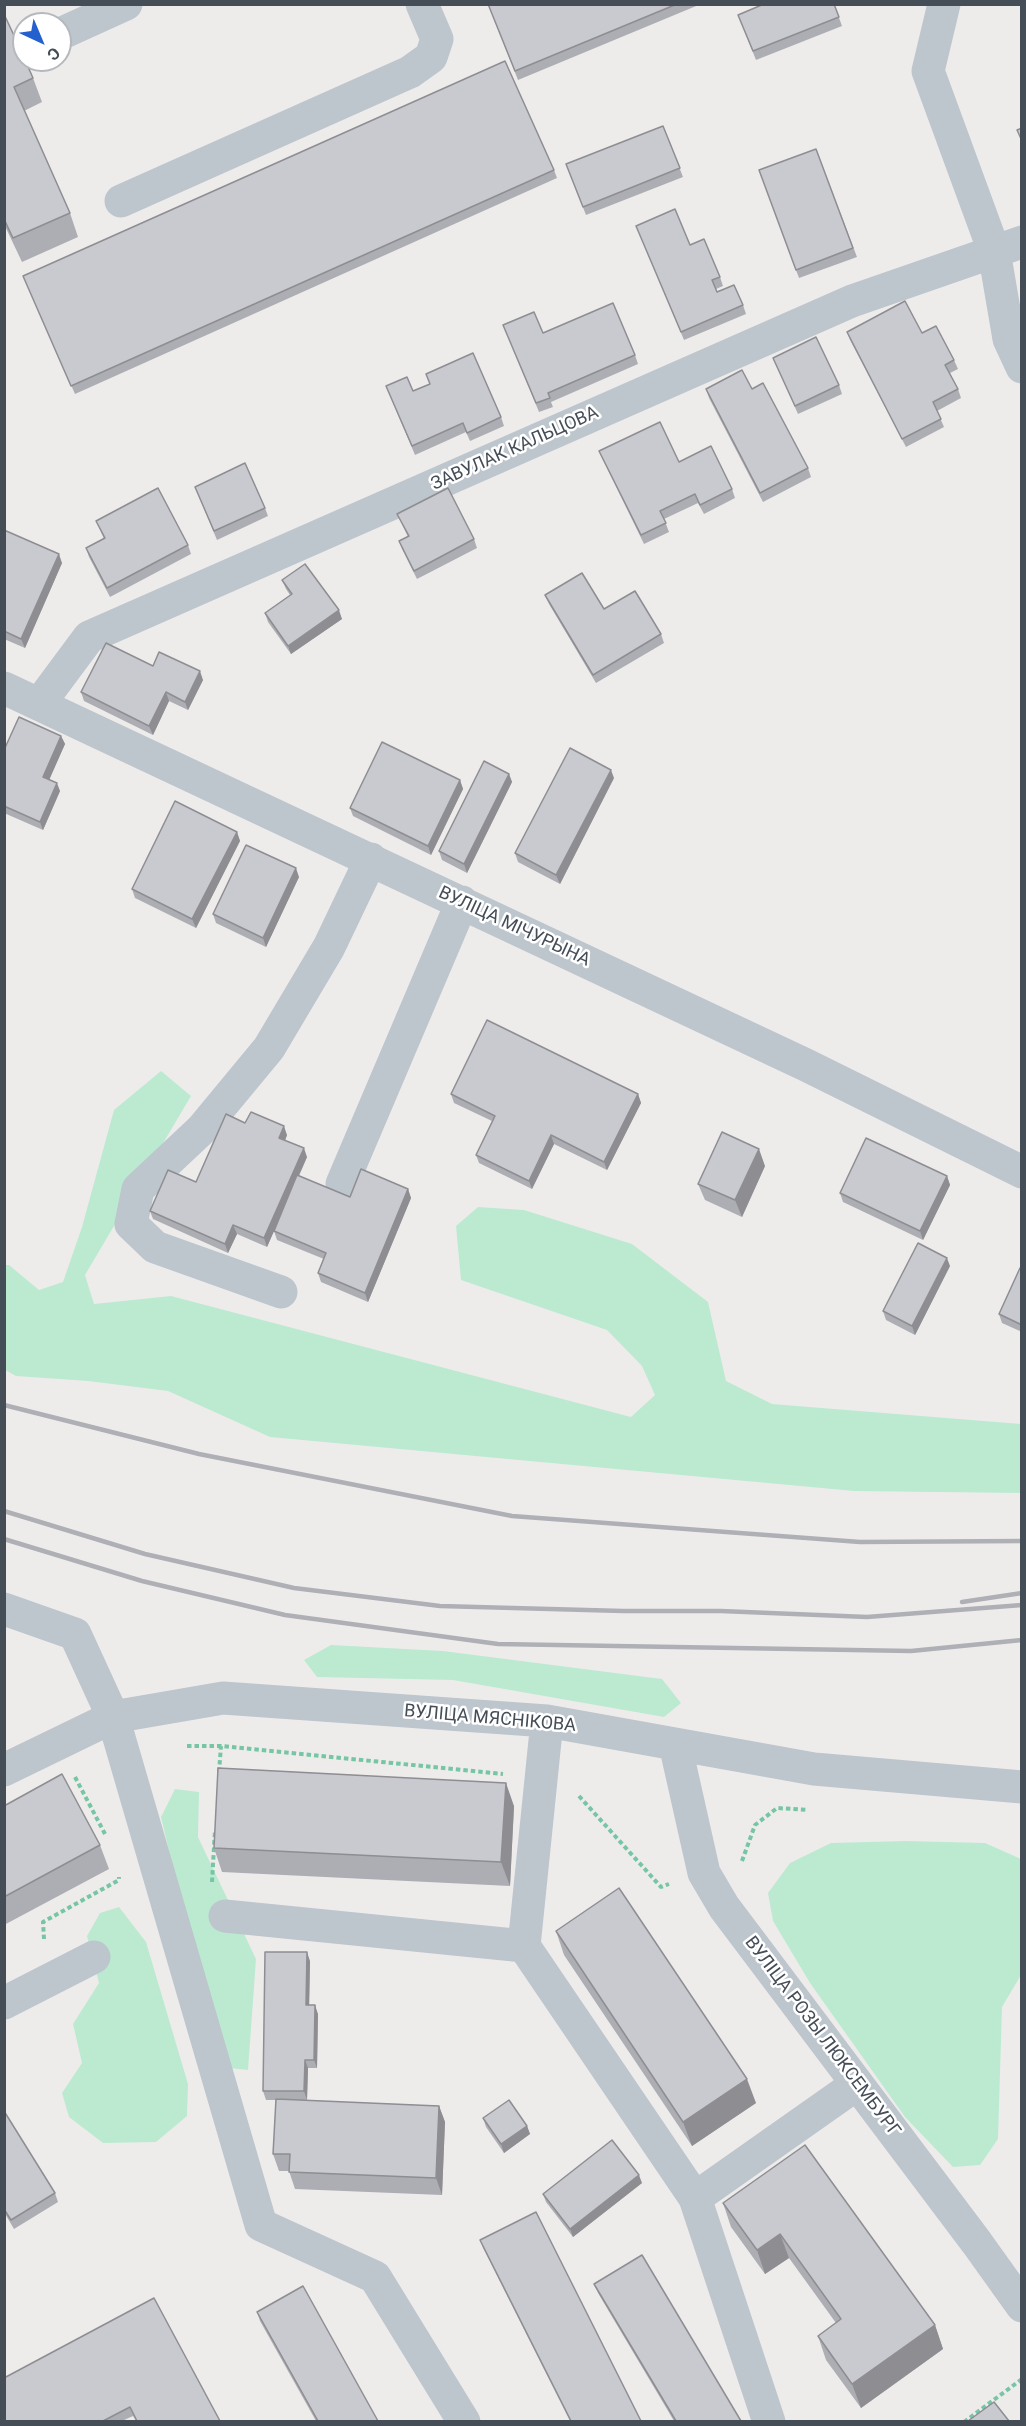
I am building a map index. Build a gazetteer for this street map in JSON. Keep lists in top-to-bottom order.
{
  "streets": {
    "street": [
      "ЗАВУЛАК КАЛЬЦОВА",
      "ВУЛІЦА МІЧУРЫНА",
      "ВУЛІЦА МЯСНІКОВА",
      "ВУЛІЦА РОЗЫ ЛЮКСЕМБУРГ"
    ]
  },
  "crossings": [
    ["ЗАВУЛАК КАЛЬЦОВА", "ВУЛІЦА МІЧУРЫНА"],
    ["ВУЛІЦА МЯСНІКОВА", "ВУЛІЦА РОЗЫ ЛЮКСЕМБУРГ"]
  ],
  "north": "bottom right"
}
